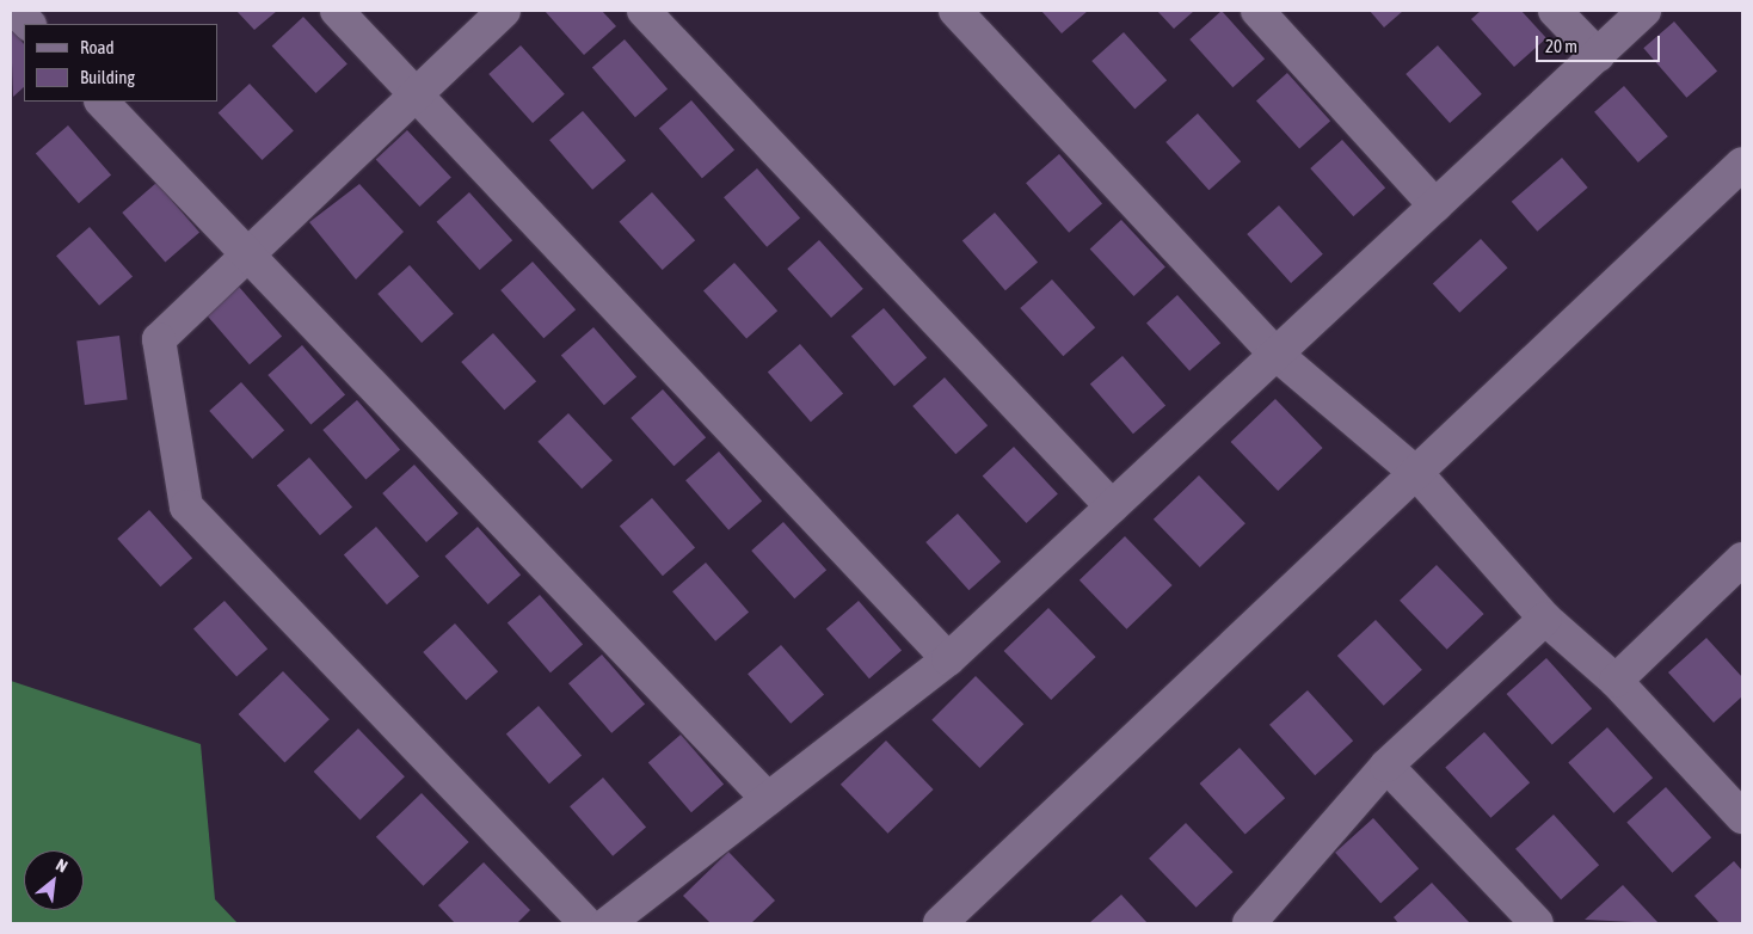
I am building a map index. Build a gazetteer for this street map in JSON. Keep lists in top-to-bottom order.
{
  "legend": ["Road", "Building"],
  "scale_bar": "20 m",
  "north": "top right"
}
